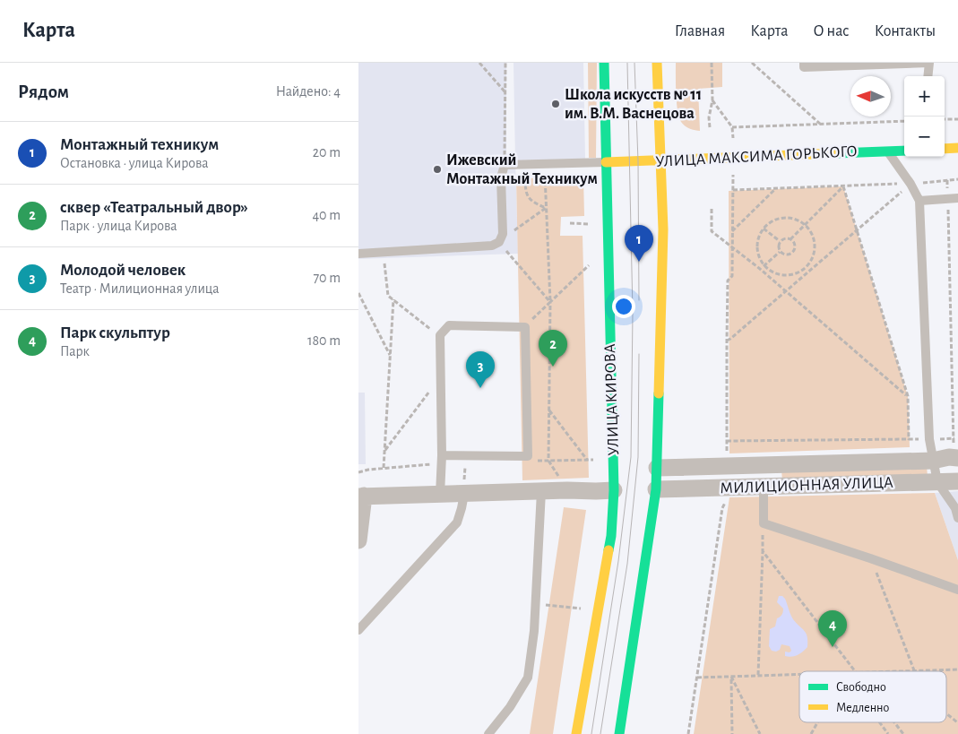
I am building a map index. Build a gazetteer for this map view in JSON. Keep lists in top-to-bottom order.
{
  "streets": {
    "main road": ["УЛИЦА МАКСИМА ГОРЬКОГО", "УЛИЦА КИРОВА"],
    "street": ["МИЛИЦИОННАЯ УЛИЦА"]
  },
  "crossings": [
    ["УЛИЦА МАКСИМА ГОРЬКОГО", "УЛИЦА КИРОВА"]
  ],
  "places": ["Школа искусств № 11 им. В.М. Васнецова", "Ижевский Монтажный Техникум"],
  "legend": ["Свободно", "Медленно"],
  "north": "left",
  "page": {
    "header": "Карта",
    "nav": [
      "Главная",
      "Карта",
      "О нас",
      "Контакты"
    ],
    "heading": ["Рядом", "Найдено: 4"],
    "map_buttons": ["+", "−"],
    "list": [
      {
        "mark": "1",
        "name": "Монтажный техникум",
        "note": "Остановка · улица Кирова",
        "value": "20 m"
      },
      {
        "mark": "2",
        "name": "сквер «Театральный двор»",
        "note": "Парк · улица Кирова",
        "value": "40 m"
      },
      {
        "mark": "3",
        "name": "Молодой человек",
        "note": "Театр · Милиционная улица",
        "value": "70 m"
      },
      {
        "mark": "4",
        "name": "Парк скульптур",
        "note": "Парк",
        "value": "180 m"
      }
    ],
    "pins": [
      "1",
      "2",
      "3",
      "4"
    ]
  }
}
